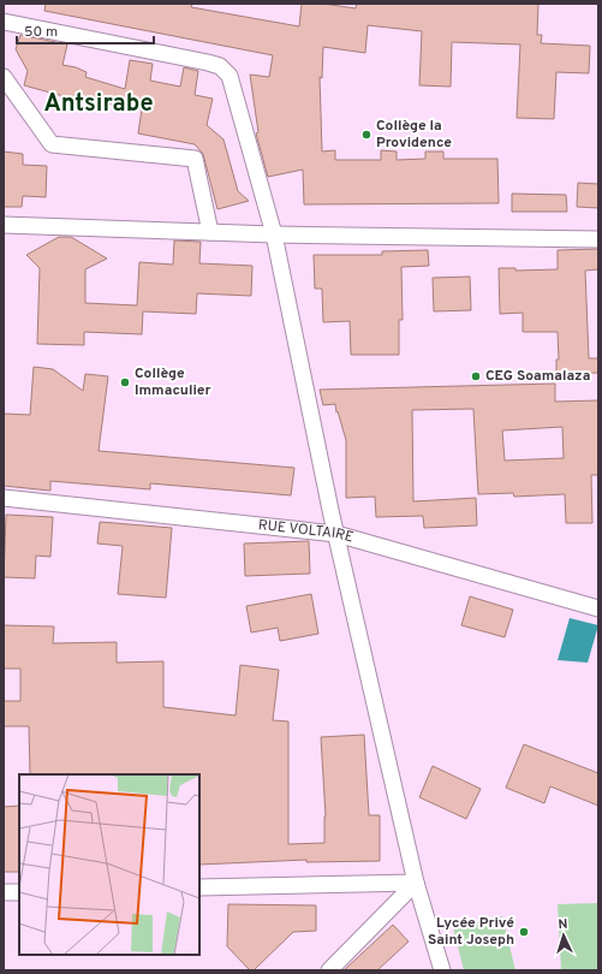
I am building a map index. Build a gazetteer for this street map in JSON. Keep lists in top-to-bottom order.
{
  "streets": {
    "street": ["RUE VOLTAIRE"]
  },
  "districts": ["Antsirabe"],
  "places": [
    "Collège la Providence",
    "CEG Soamalaza",
    "Collège Immaculier",
    "Lycée Privé Saint Joseph"
  ],
  "scale_bar": "50 m",
  "north": "top"
}
